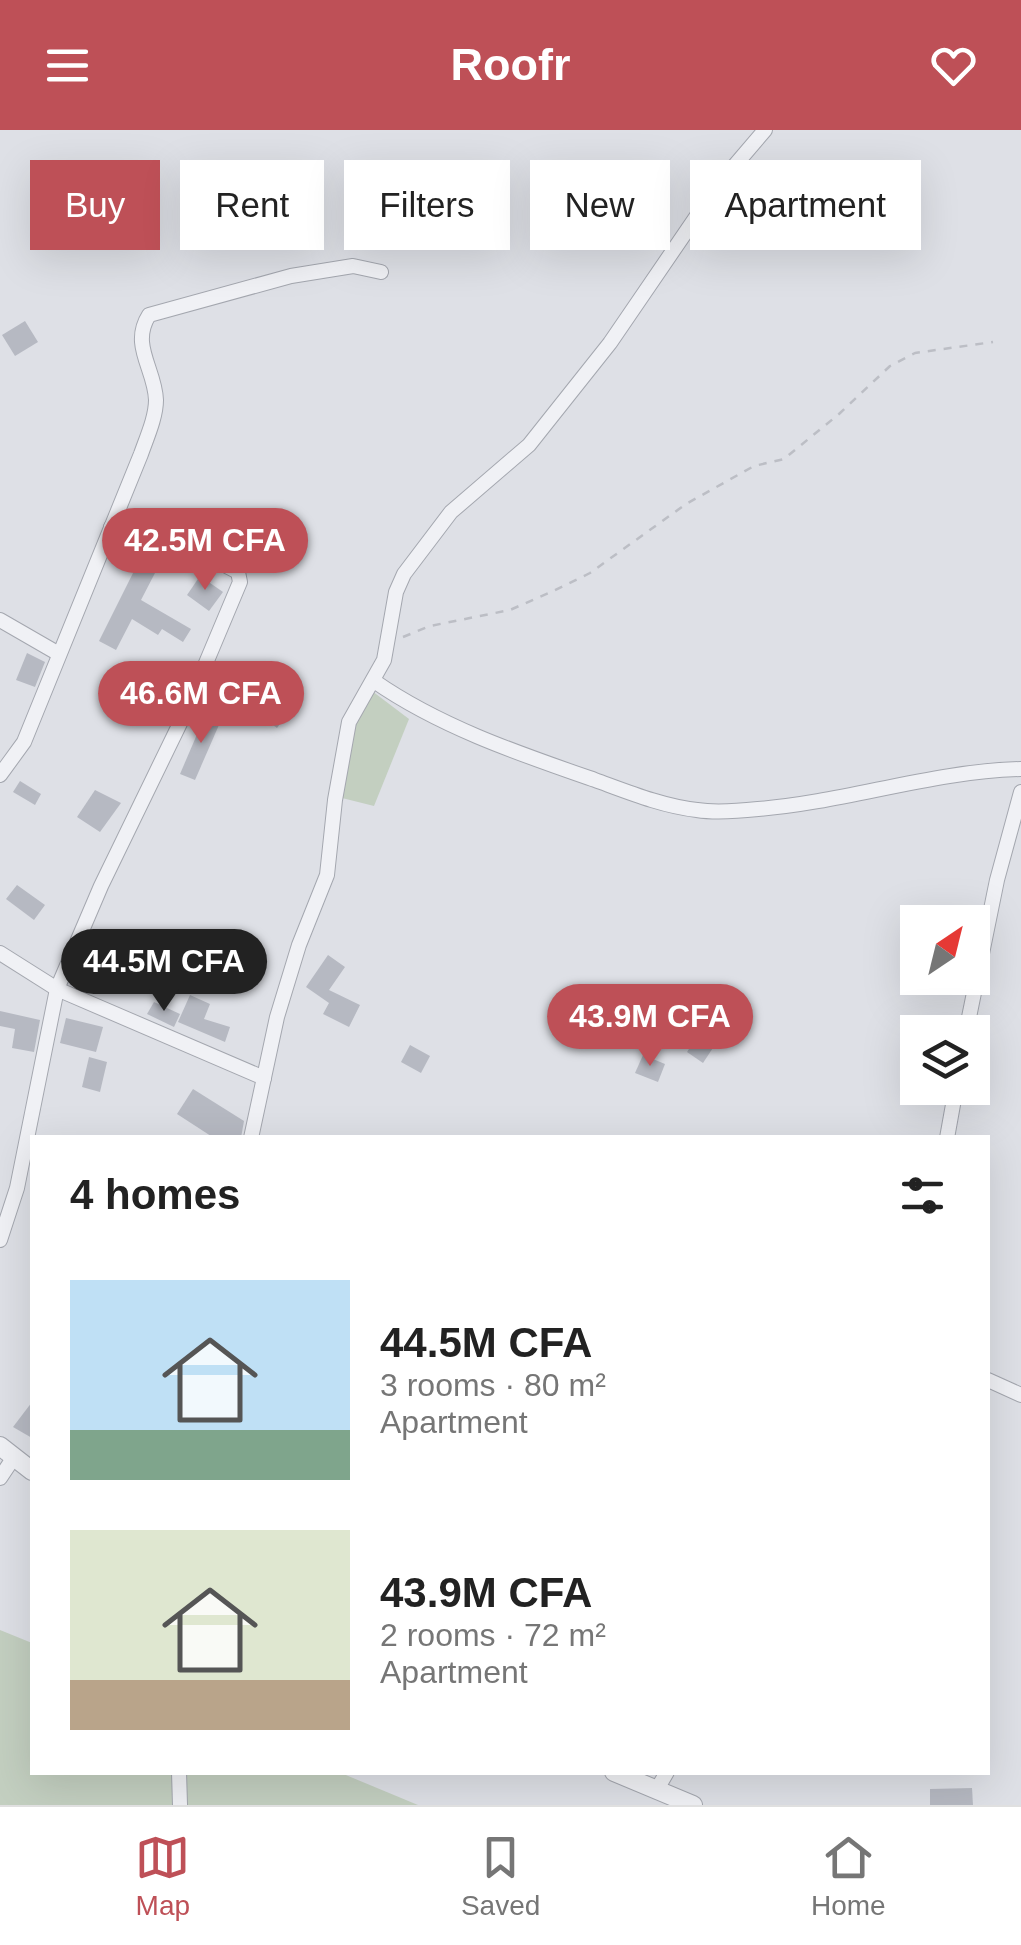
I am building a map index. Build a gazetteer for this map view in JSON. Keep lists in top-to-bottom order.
{
  "north": "top right",
  "page": {
    "header": "Roofr",
    "chip": [
      "Buy",
      "Rent",
      "Filters",
      "New",
      "Apartment"
    ],
    "price": [
      "42.5M CFA",
      "46.6M CFA",
      "44.5M CFA",
      "43.9M CFA"
    ],
    "heading": "4 homes",
    "list": [
      {
        "name": "44.5M CFA",
        "note": "3 rooms · 80 m² · Apartment"
      },
      {
        "name": "43.9M CFA",
        "note": "2 rooms · 72 m² · Apartment"
      }
    ],
    "tabs": ["Map", "Saved", "Home"]
  }
}
